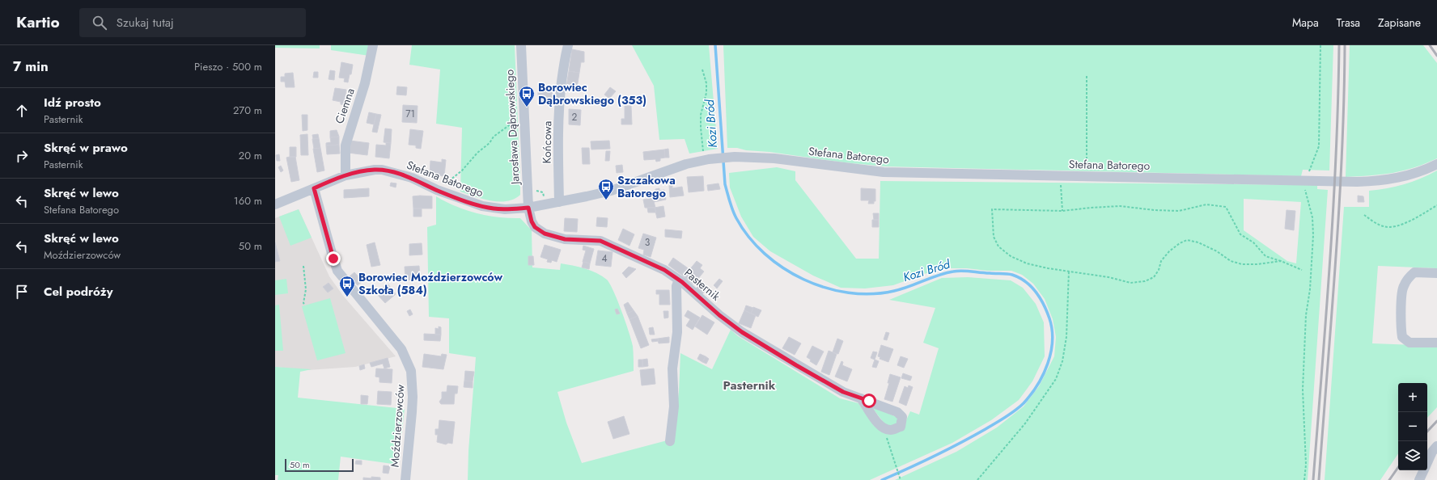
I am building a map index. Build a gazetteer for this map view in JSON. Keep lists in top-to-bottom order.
{
  "streets": {
    "street": [
      "Ciemna",
      "Jarosława Dąbrowskiego",
      "Końcowa",
      "Stefana Batorego",
      "Pasternik",
      "Moździerzowców"
    ]
  },
  "crossings": [
    ["Ciemna", "Stefana Batorego"],
    ["Jarosława Dąbrowskiego", "Stefana Batorego"],
    ["Jarosława Dąbrowskiego", "Pasternik"],
    ["Końcowa", "Stefana Batorego"],
    ["Stefana Batorego", "Pasternik"],
    ["Stefana Batorego", "Moździerzowców"]
  ],
  "districts": ["Pasternik"],
  "water": ["Kozi Bród"],
  "places": {
    "bus stop": ["Borowiec Dąbrowskiego (353)", "Szczakowa Batorego", "Borowiec Moździerzowców Szkoła (584)"]
  },
  "house_numbers": [
    "71",
    "2",
    "3",
    "4"
  ],
  "scale_bar": "50 m",
  "page": {
    "header": "Kartio",
    "search": "Szukaj tutaj",
    "nav": ["Mapa", "Trasa", "Zapisane"],
    "heading": ["7 min", "Pieszo · 500 m"],
    "list": [
      ["Idź prosto", "Pasternik", "270 m"],
      ["Skręć w prawo", "Pasternik", "20 m"],
      ["Skręć w lewo", "Stefana Batorego", "160 m"],
      ["Skręć w lewo", "Moździerzowców", "50 m"],
      "Cel podróży"
    ],
    "map_buttons": ["+", "−"],
    "scale": "50 m"
  }
}
